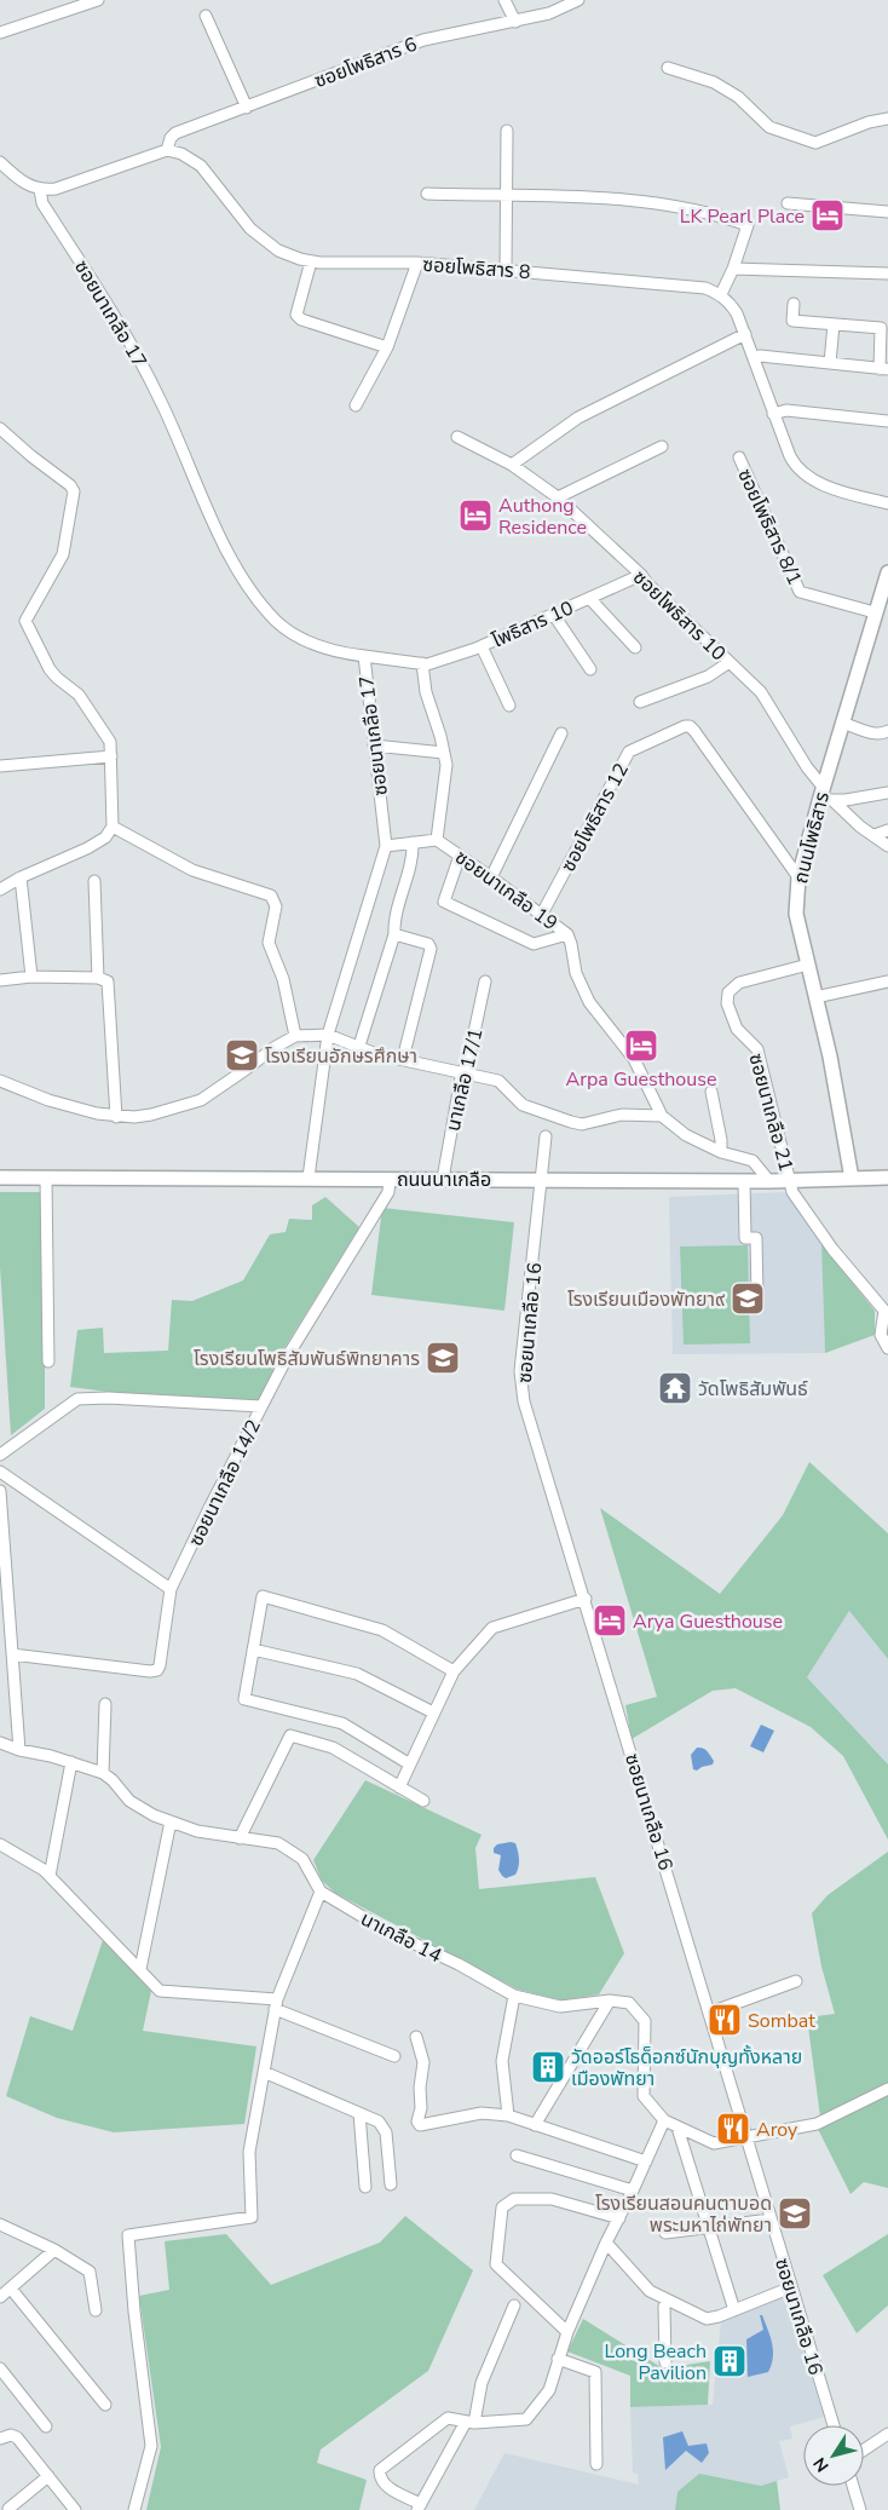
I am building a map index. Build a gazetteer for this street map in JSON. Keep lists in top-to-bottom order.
{
  "streets": {
    "street": [
      "ซอยโพธิสาร 6",
      "ซอยโพธิสาร 8",
      "ซอยนาเกลือ 17",
      "ซอยโพธิสาร 8/1",
      "ซอยโพธิสาร 10",
      "โพธิสาร 10",
      "ซอยโพธิสาร 12",
      "ถนนโพธิสาร",
      "ซอยนาเกลือ 19",
      "นาเกลือ 17/1",
      "ซอยนาเกลือ 21",
      "ถนนนาเกลือ",
      "ซอยนาเกลือ 16",
      "ซอยนาเกลือ 14/2",
      "นาเกลือ 14"
    ]
  },
  "crossings": [
    ["ซอยโพธิสาร 6", "ซอยโพธิสาร 8"],
    ["ซอยนาเกลือ 17", "โพธิสาร 10"],
    ["ซอยนาเกลือ 17", "ถนนนาเกลือ"],
    ["ซอยโพธิสาร 8/1", "ถนนโพธิสาร"],
    ["ซอยโพธิสาร 10", "โพธิสาร 10"],
    ["ซอยโพธิสาร 10", "ถนนโพธิสาร"],
    ["โพธิสาร 10", "ซอยนาเกลือ 19"],
    ["ซอยโพธิสาร 12", "ถนนโพธิสาร"],
    ["ซอยโพธิสาร 12", "ซอยนาเกลือ 19"],
    ["ถนนโพธิสาร", "ซอยนาเกลือ 21"],
    ["ถนนโพธิสาร", "ถนนนาเกลือ"],
    ["ซอยนาเกลือ 19", "ถนนนาเกลือ"],
    ["นาเกลือ 17/1", "ถนนนาเกลือ"],
    ["ซอยนาเกลือ 21", "ถนนนาเกลือ"],
    ["ถนนนาเกลือ", "ซอยนาเกลือ 16"],
    ["ถนนนาเกลือ", "ซอยนาเกลือ 14/2"],
    ["ซอยนาเกลือ 16", "นาเกลือ 14"]
  ],
  "places": {
    "hotel": [
      "LK Pearl Place",
      "Authong Residence",
      "Arpa Guesthouse",
      "Arya Guesthouse"
    ],
    "school or university": [
      "โรงเรียนอักษรศึกษา",
      "โรงเรียนเมืองพัทยา๙",
      "โรงเรียนโพธิสัมพันธ์พิทยาคาร",
      "โรงเรียนสอนคนตาบอด พระมหาไถ่พัทยา"
    ],
    "temple": ["วัดโพธิสัมพันธ์"],
    "restaurant": ["Sombat", "Aroy"],
    "building": ["วัดออร์โธด็อกซ์นักบุญทั้งหลาย เมืองพัทยา", "Long Beach Pavilion"]
  },
  "north": "bottom left"
}
